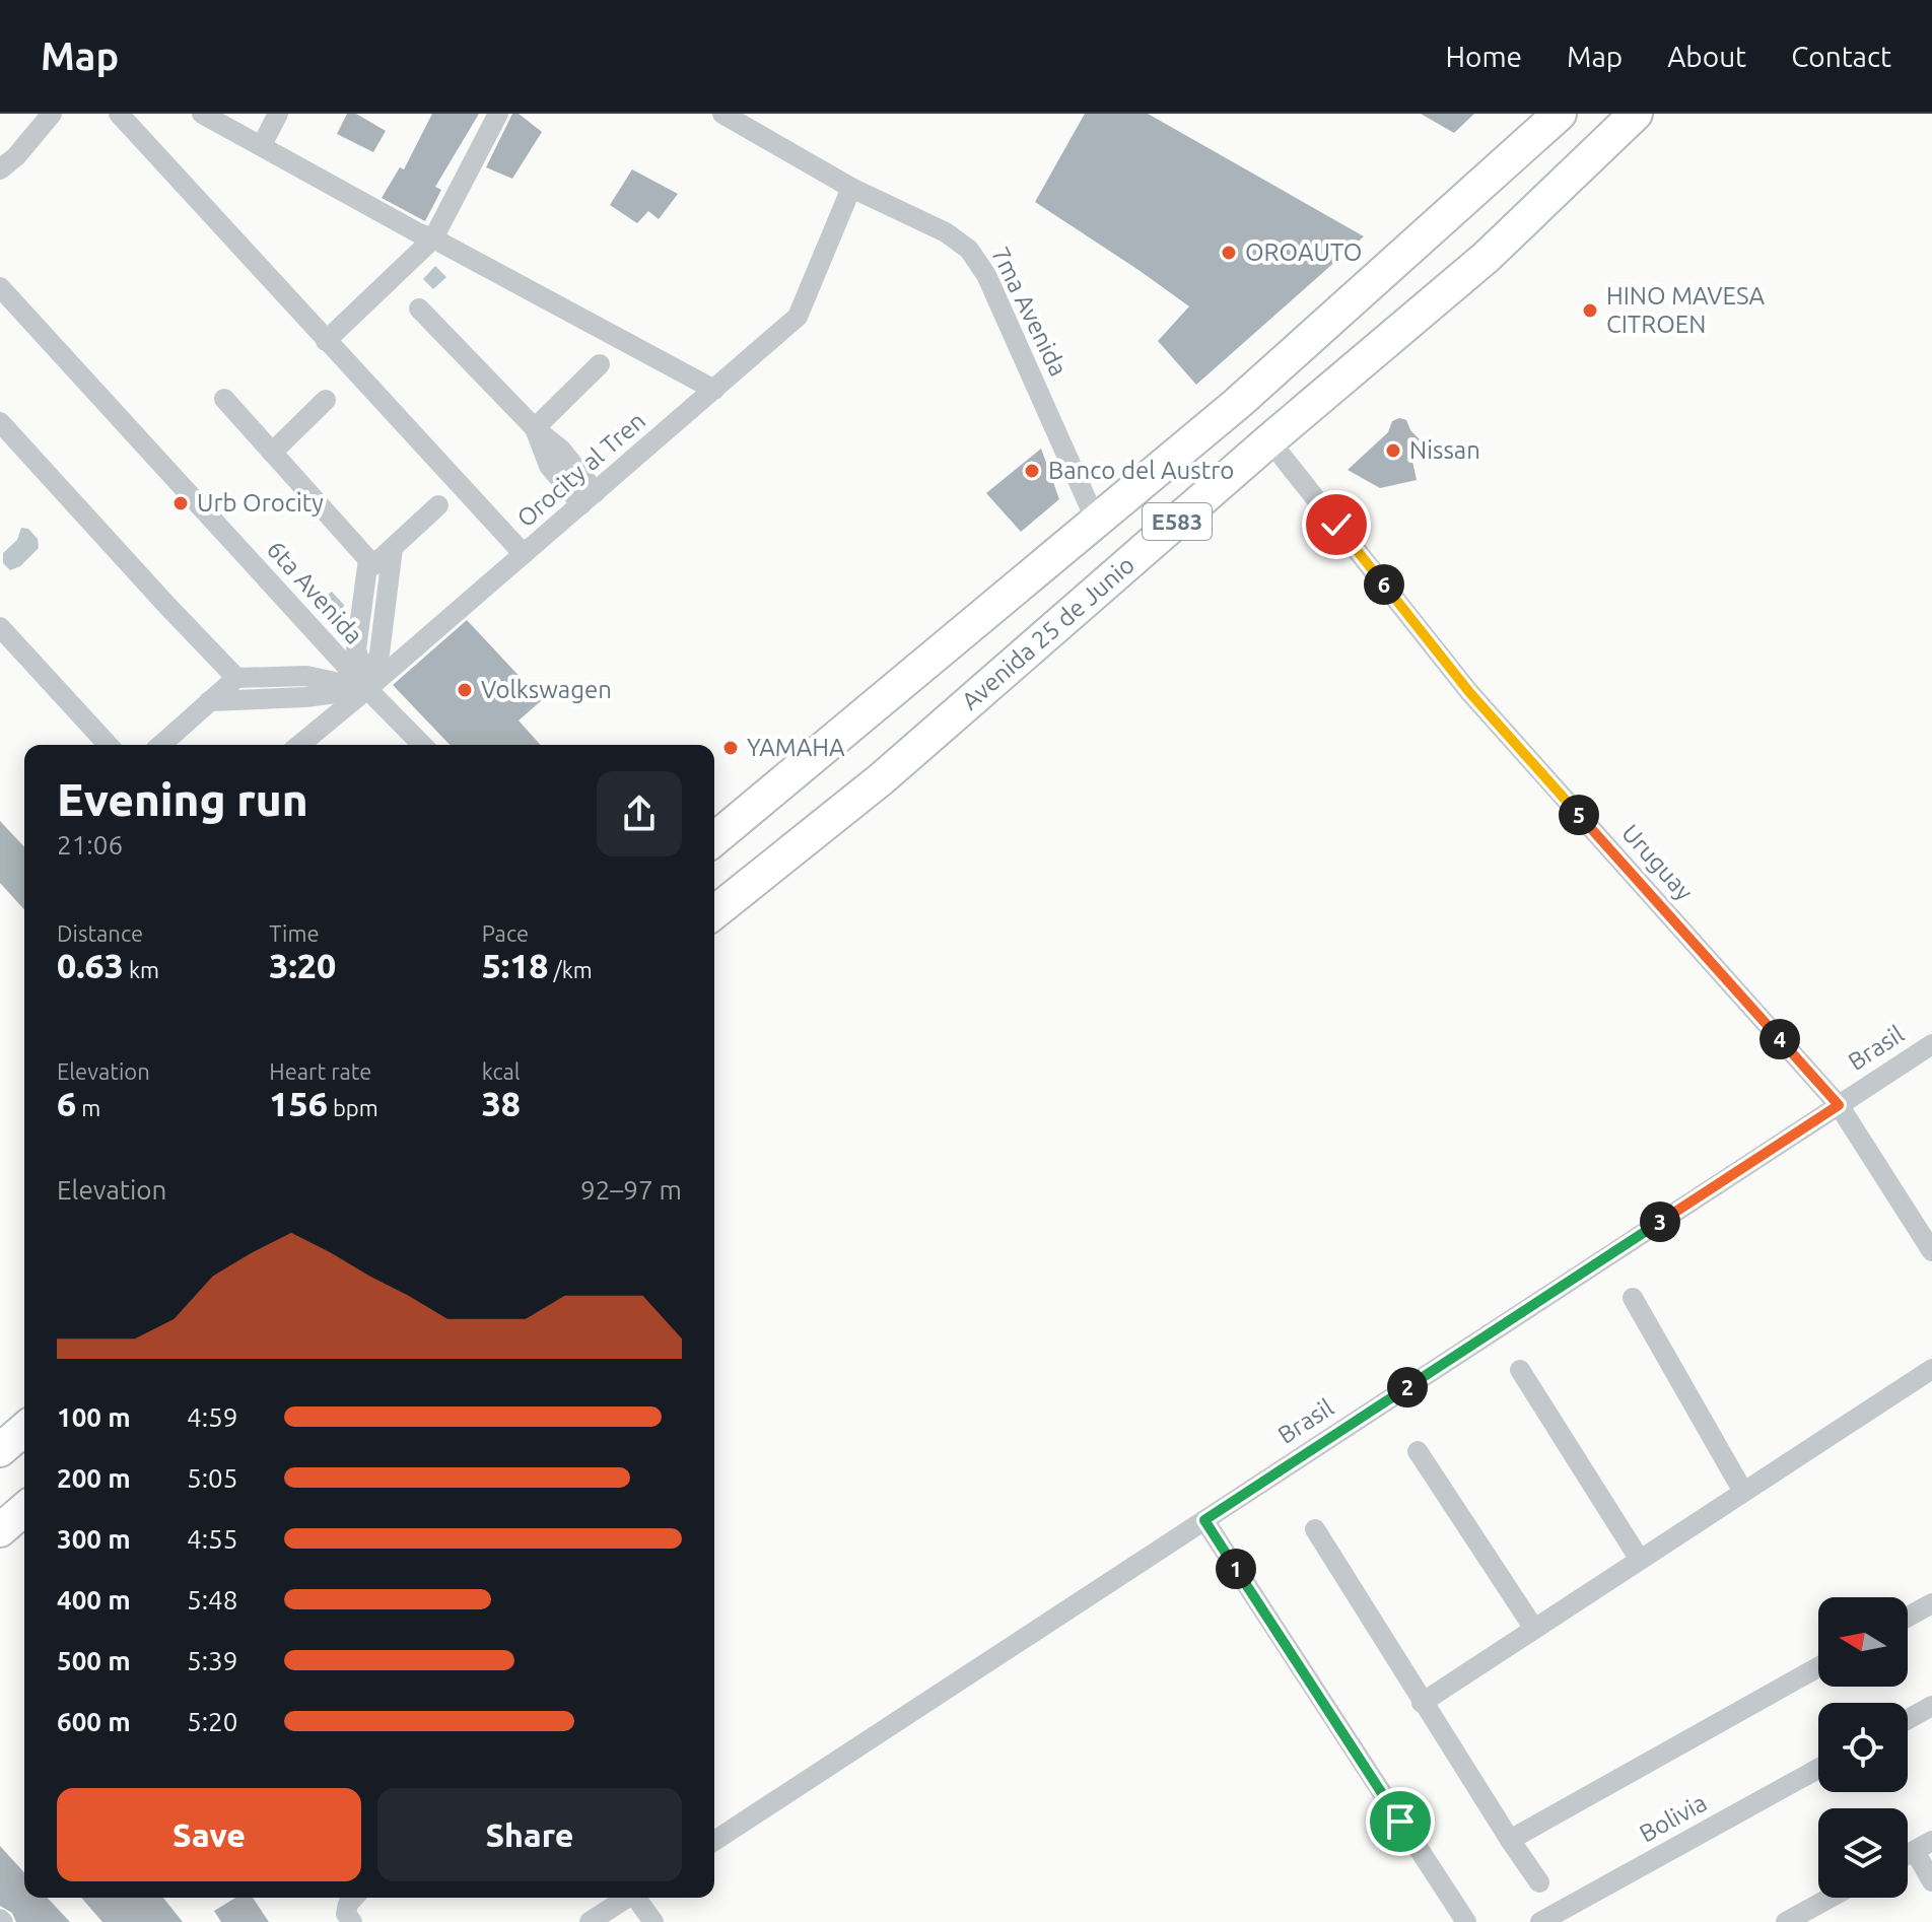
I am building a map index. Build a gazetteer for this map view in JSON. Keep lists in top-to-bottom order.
{
  "streets": {
    "main road": ["E583", "Avenida 25 de Junio"],
    "street": [
      "7ma Avenida",
      "Orocity al Tren",
      "6ta Avenida",
      "Uruguay",
      "Brasil",
      "Bolivia"
    ]
  },
  "crossings": [
    ["7ma Avenida", "Orocity al Tren"],
    ["7ma Avenida", "E583"],
    ["Orocity al Tren", "6ta Avenida"],
    ["Avenida 25 de Junio", "Uruguay"],
    ["Uruguay", "Brasil"]
  ],
  "places": [
    "OROAUTO",
    "HINO MAVESA CITROEN",
    "Nissan",
    "Banco del Austro",
    "Urb Orocity",
    "Volkswagen",
    "YAMAHA"
  ],
  "north": "left",
  "page": {
    "header": "Map",
    "nav": [
      "Home",
      "Map",
      "About",
      "Contact"
    ],
    "pins": [
      "6",
      "5",
      "4",
      "3",
      "2",
      "1"
    ],
    "heading": ["Evening run", "21:06"],
    "stats": [
      ["Distance", "0.63 km"],
      ["Time", "3:20"],
      ["Pace", "5:18 /km"],
      ["Elevation", "6 m"],
      ["Heart rate", "156 bpm"],
      ["kcal", "38"]
    ],
    "chart": ["Elevation", "92–97 m"],
    "list": [
      {
        "name": "100 m",
        "note": "4:59"
      },
      {
        "name": "200 m",
        "note": "5:05"
      },
      {
        "name": "300 m",
        "note": "4:55"
      },
      {
        "name": "400 m",
        "note": "5:48"
      },
      {
        "name": "500 m",
        "note": "5:39"
      },
      {
        "name": "600 m",
        "note": "5:20"
      }
    ],
    "buttons": ["Save", "Share"]
  }
}
